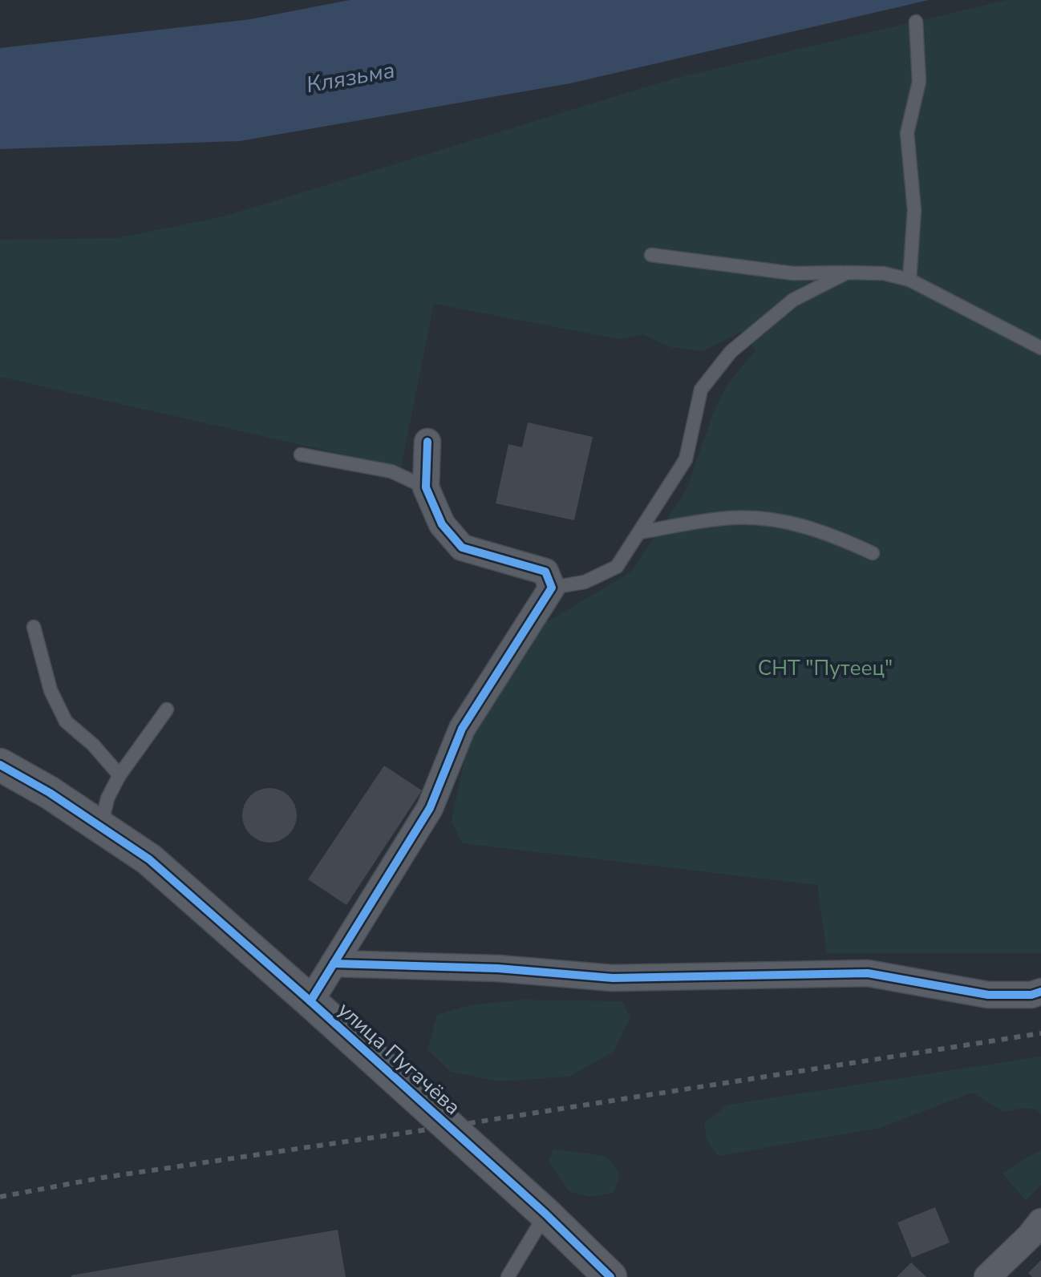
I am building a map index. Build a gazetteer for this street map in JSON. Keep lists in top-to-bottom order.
{
  "streets": {
    "street": ["улица Пугачёва"]
  },
  "water": ["Клязьма"],
  "parks": ["СНТ \"Путеец\""]
}
